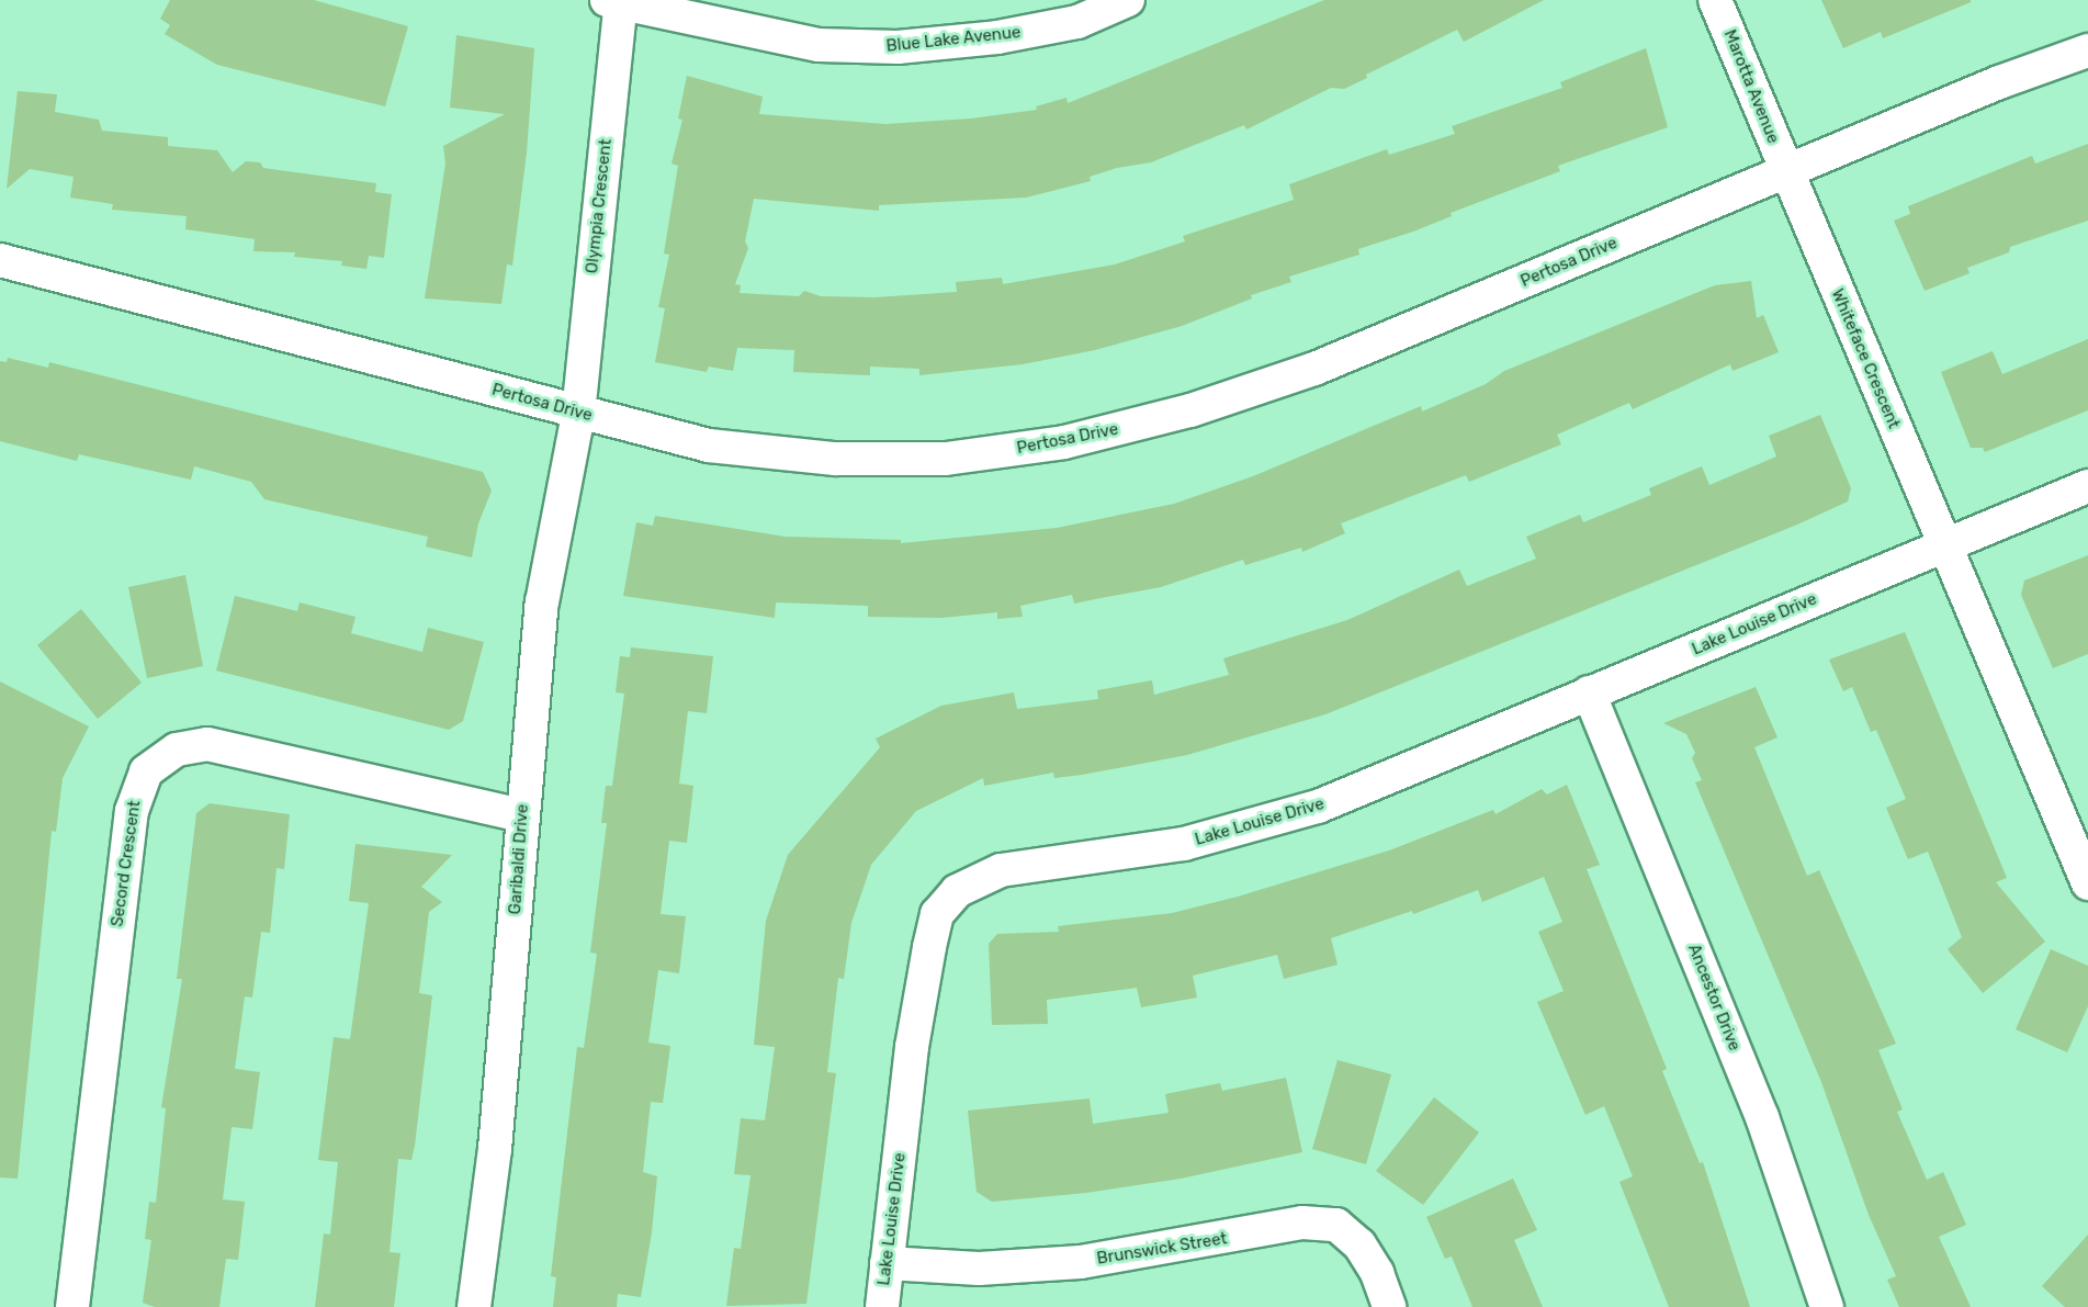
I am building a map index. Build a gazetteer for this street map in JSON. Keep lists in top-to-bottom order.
{
  "streets": {
    "street": [
      "Blue Lake Avenue",
      "Marotta Avenue",
      "Olympia Crescent",
      "Pertosa Drive",
      "Whiteface Crescent",
      "Lake Louise Drive",
      "Garibaldi Drive",
      "Secord Crescent",
      "Ancestor Drive",
      "Brunswick Street"
    ]
  },
  "crossings": [
    ["Blue Lake Avenue", "Olympia Crescent"],
    ["Marotta Avenue", "Pertosa Drive"],
    ["Marotta Avenue", "Whiteface Crescent"],
    ["Olympia Crescent", "Pertosa Drive"],
    ["Olympia Crescent", "Garibaldi Drive"],
    ["Pertosa Drive", "Whiteface Crescent"],
    ["Pertosa Drive", "Garibaldi Drive"],
    ["Whiteface Crescent", "Lake Louise Drive"],
    ["Lake Louise Drive", "Ancestor Drive"],
    ["Lake Louise Drive", "Brunswick Street"],
    ["Garibaldi Drive", "Secord Crescent"]
  ]
}
